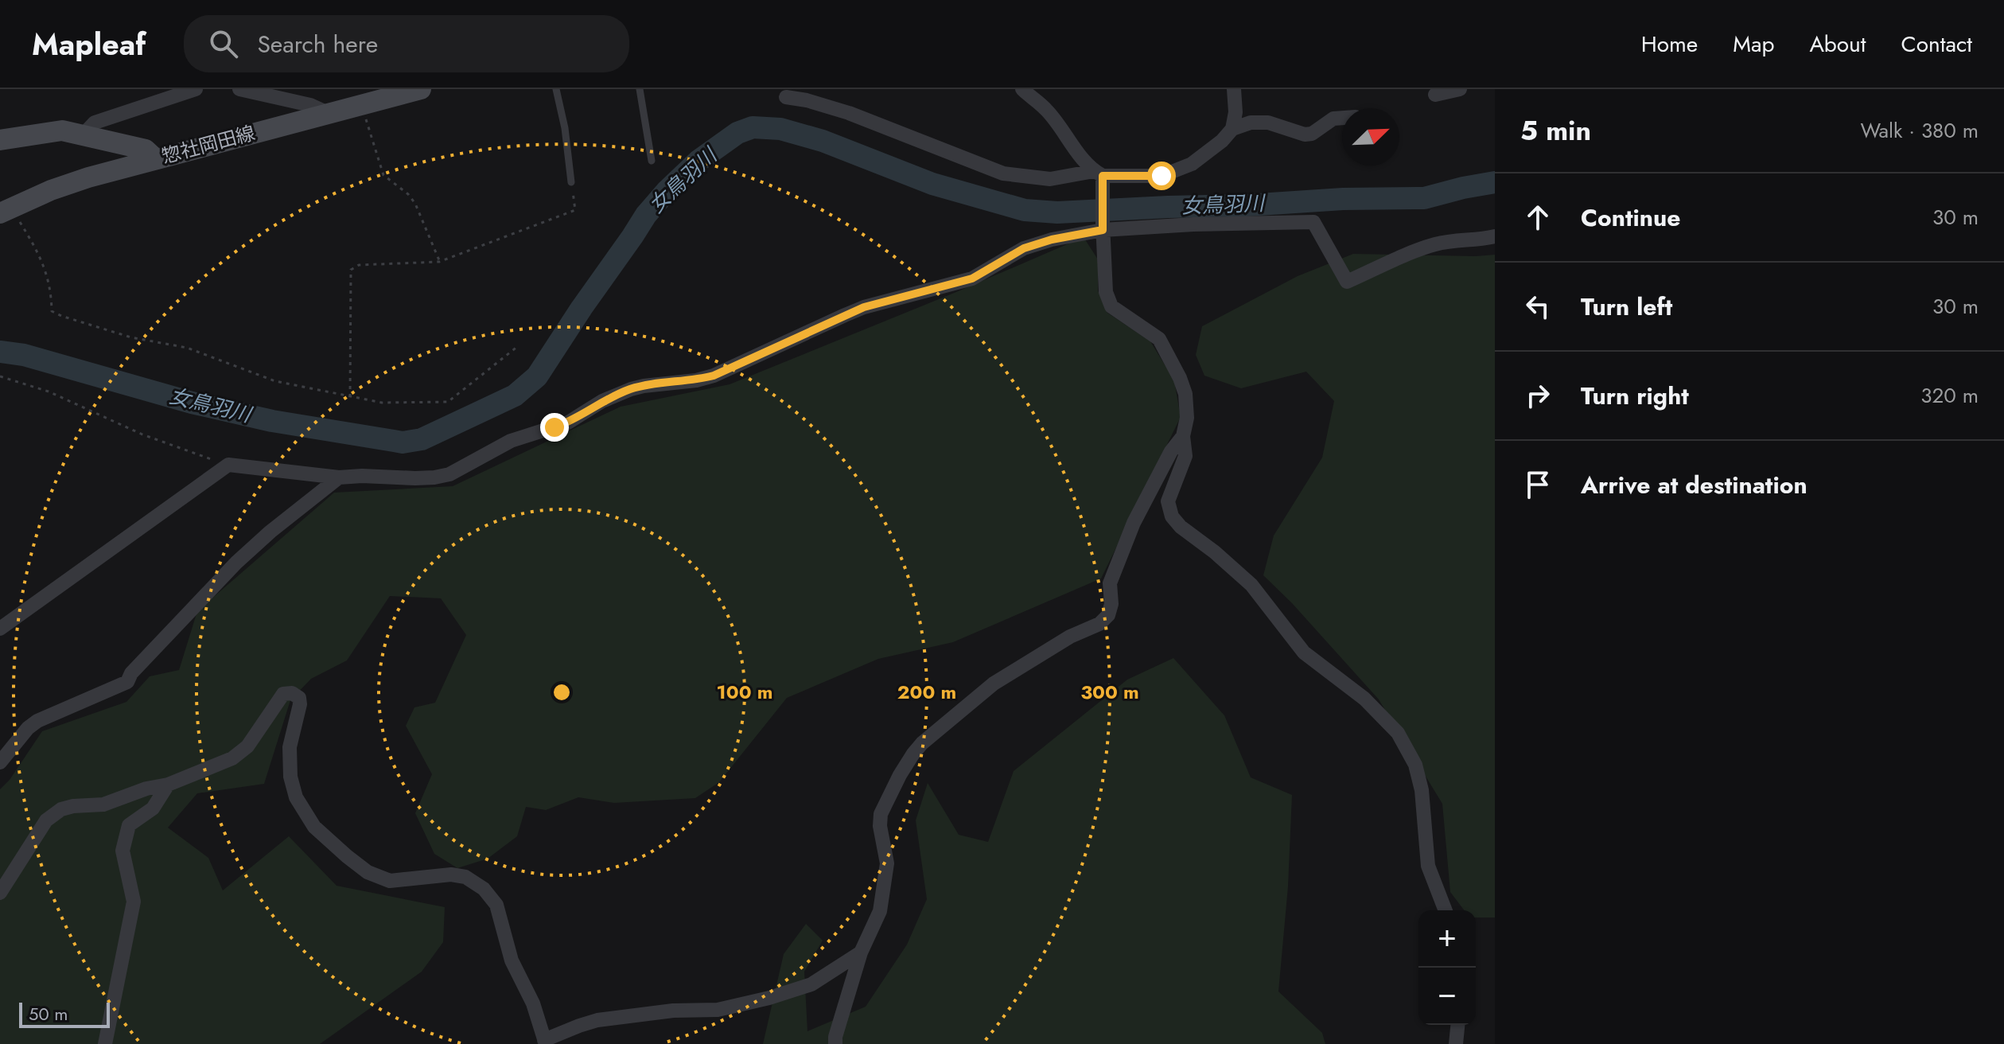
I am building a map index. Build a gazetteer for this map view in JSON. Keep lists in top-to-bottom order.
{
  "streets": {
    "main road": ["惣社岡田線"]
  },
  "water": ["女鳥羽川"],
  "scale_bar": "50 m",
  "north": "top right",
  "page": {
    "header": "Mapleaf",
    "search": "Search here",
    "nav": [
      "Home",
      "Map",
      "About",
      "Contact"
    ],
    "heading": ["5 min", "Walk · 380 m"],
    "list": [
      ["Continue", "30 m"],
      ["Turn left", "30 m"],
      ["Turn right", "320 m"],
      "Arrive at destination"
    ],
    "map_buttons": ["+", "−"],
    "scale": "50 m"
  },
  "rings": ["100 m", "200 m", "300 m"]
}
